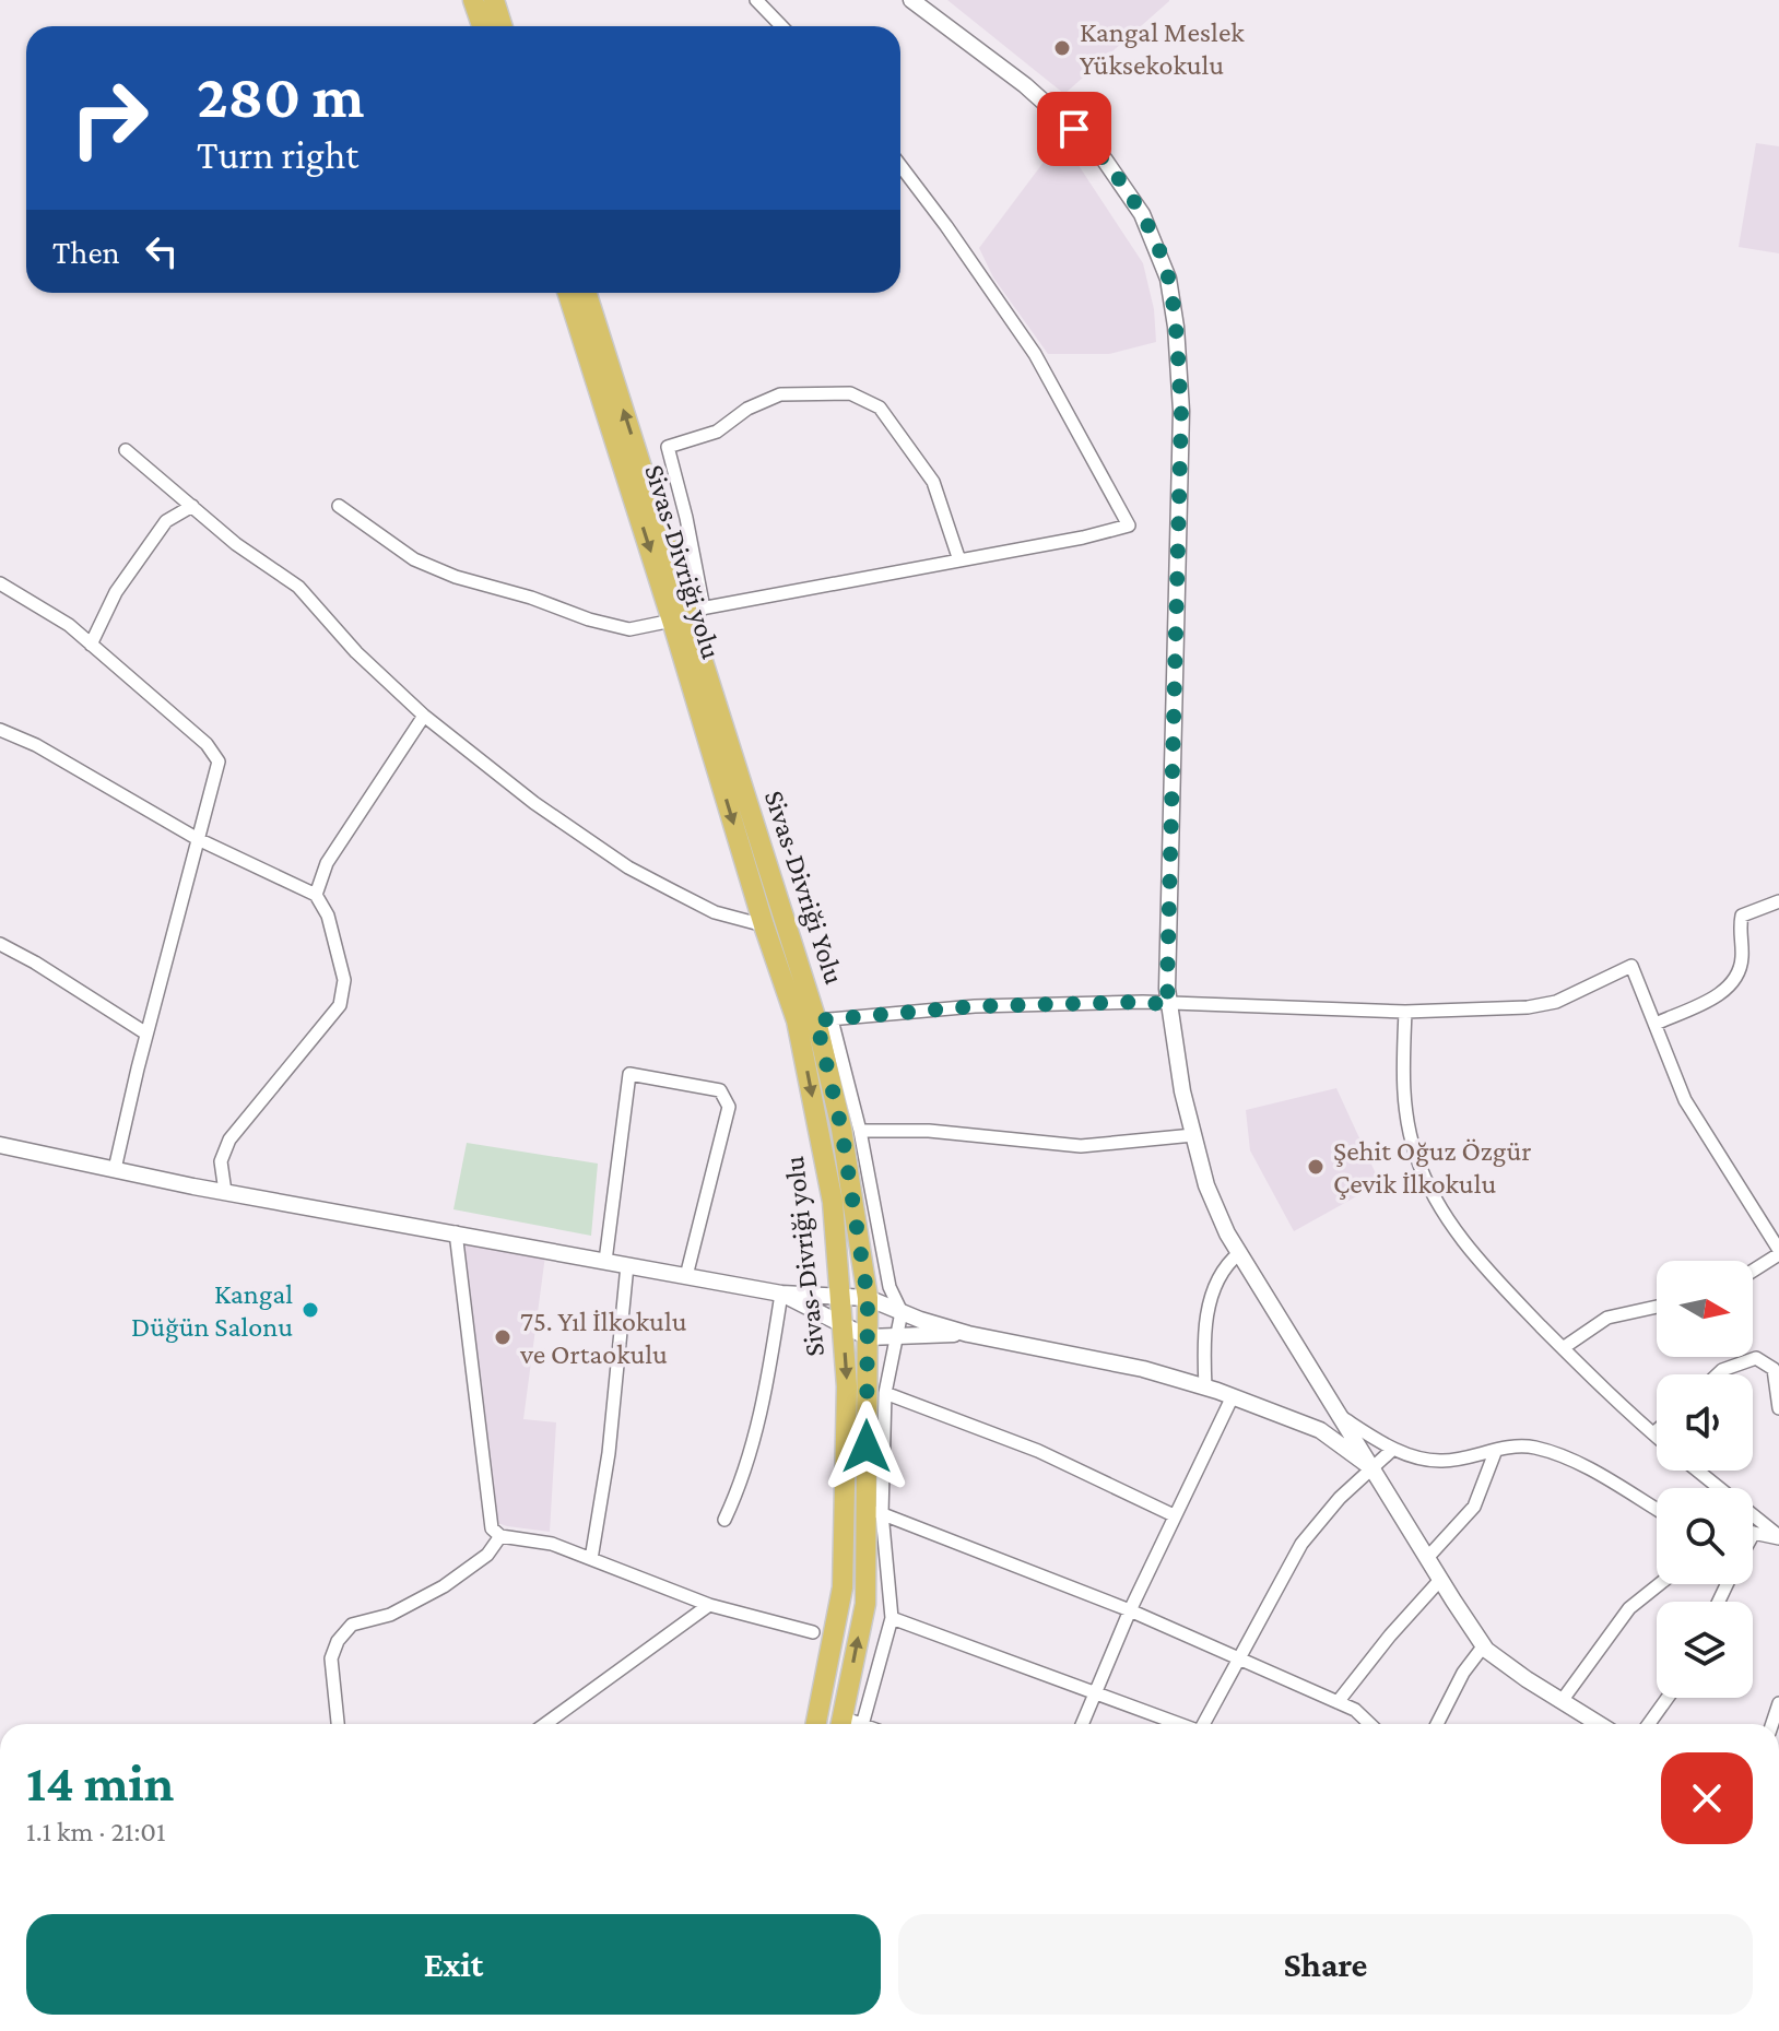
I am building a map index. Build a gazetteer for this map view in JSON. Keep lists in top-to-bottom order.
{
  "streets": {
    "main road": ["Sivas-Divriği yolu", "Sivas-Divriği Yolu"]
  },
  "one_way": ["Sivas-Divriği yolu", "Sivas-Divriği Yolu"],
  "places": [
    "Kangal Meslek Yüksekokulu",
    "Şehit Oğuz Özgür Çevik İlkokulu",
    "Kangal Düğün Salonu",
    "75. Yıl İlkokulu ve Ortaokulu"
  ],
  "north": "right",
  "page": {
    "turn": ["280 m", "Turn right"],
    "then": "Then",
    "heading": ["14 min", "1.1 km · 21:01"],
    "buttons": ["Exit", "Share"]
  }
}
